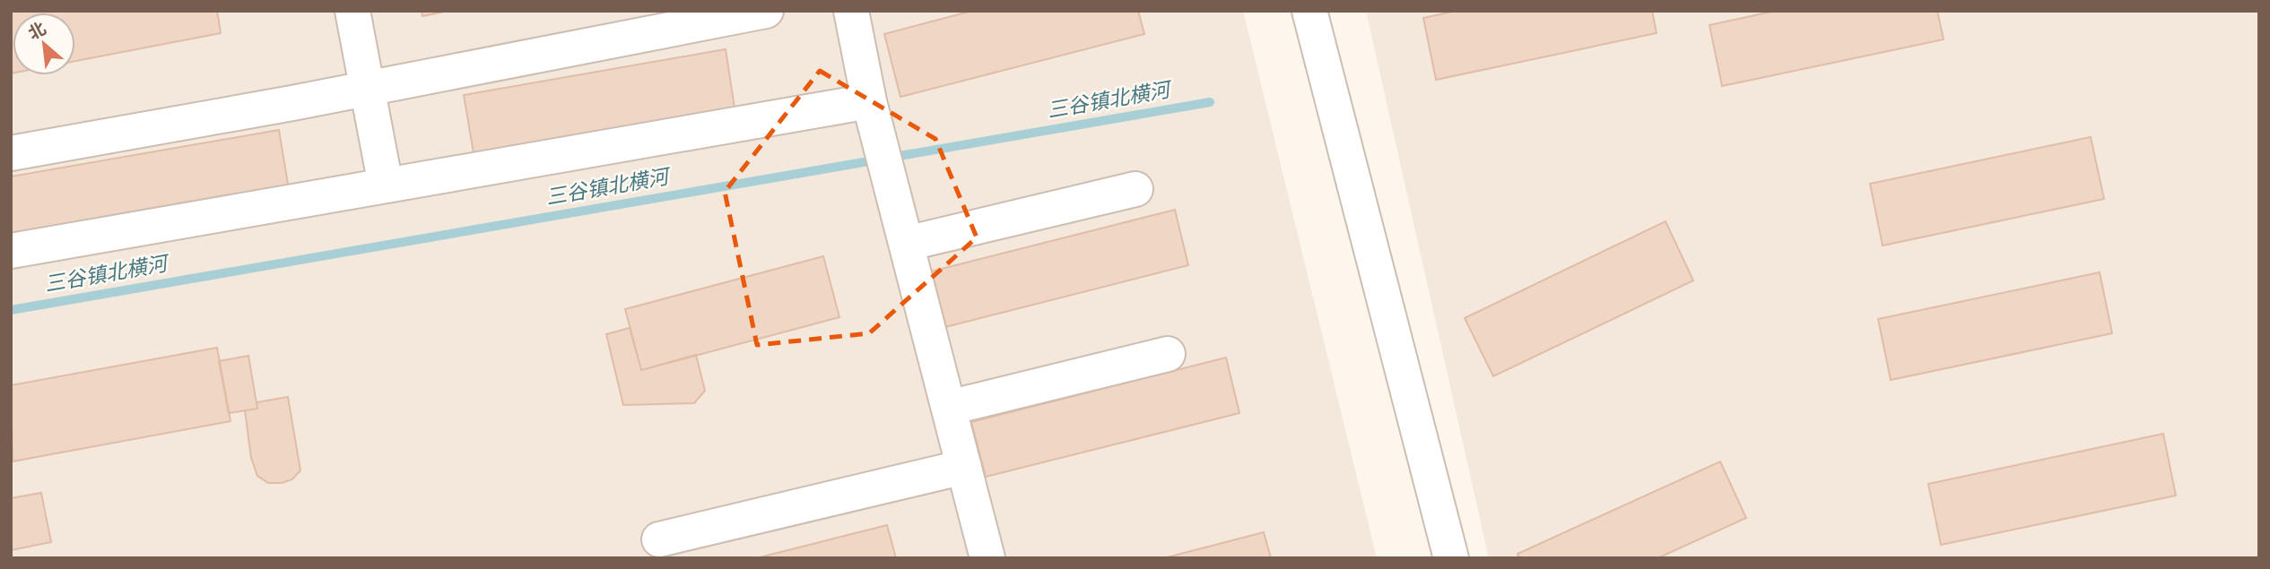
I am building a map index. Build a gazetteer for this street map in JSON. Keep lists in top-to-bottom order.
{
  "water": ["三谷镇北横河"],
  "north": "top left"
}
